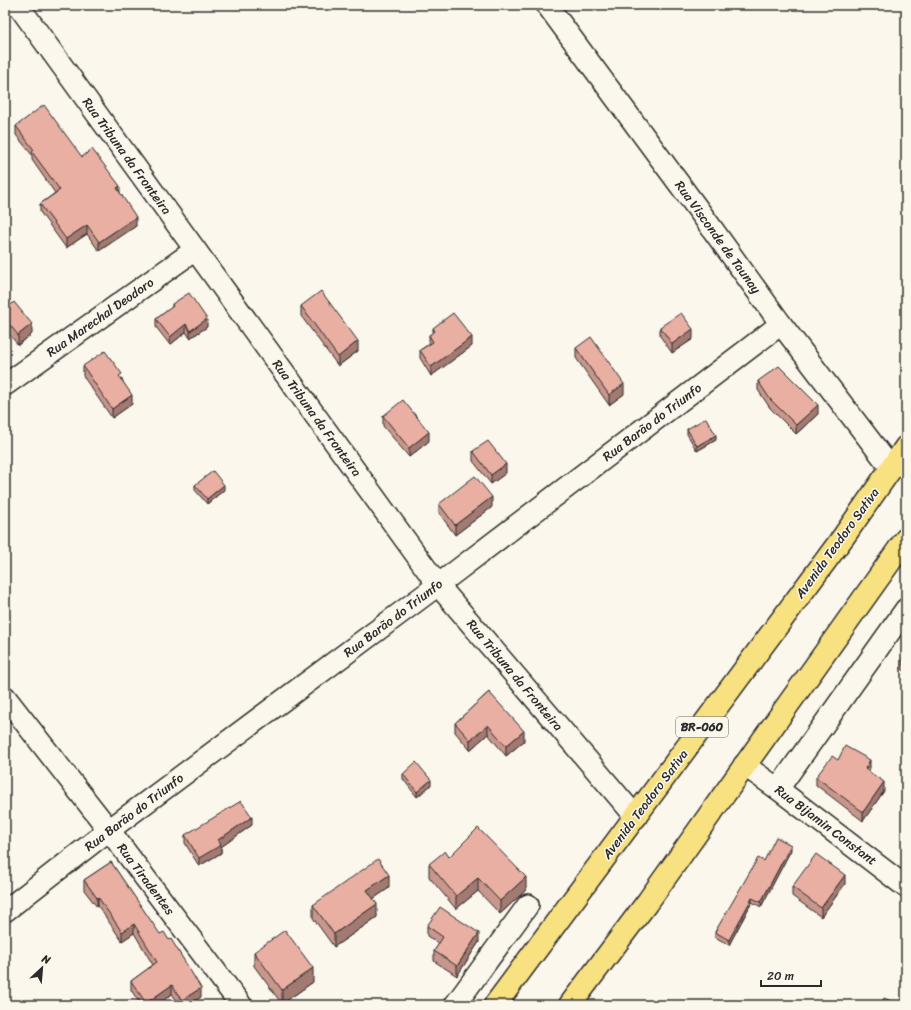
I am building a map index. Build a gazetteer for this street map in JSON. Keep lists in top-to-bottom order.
{
  "streets": {
    "main road": ["Avenida Teodoro Sativa", "BR-060"],
    "street": [
      "Rua Tribuna da Fronteira",
      "Rua Visconde de Taunay",
      "Rua Marechal Deodoro",
      "Rua Barão do Triunfo",
      "Rua Bijamin Constant",
      "Rua Tiradentes"
    ]
  },
  "crossings": [
    ["Rua Tribuna da Fronteira", "Rua Marechal Deodoro"],
    ["Rua Tribuna da Fronteira", "Rua Barão do Triunfo"],
    ["Rua Tribuna da Fronteira", "Avenida Teodoro Sativa"],
    ["Rua Visconde de Taunay", "Rua Barão do Triunfo"],
    ["Rua Visconde de Taunay", "Avenida Teodoro Sativa"],
    ["Rua Barão do Triunfo", "Rua Tiradentes"]
  ],
  "scale_bar": "20 m",
  "north": "top right"
}
